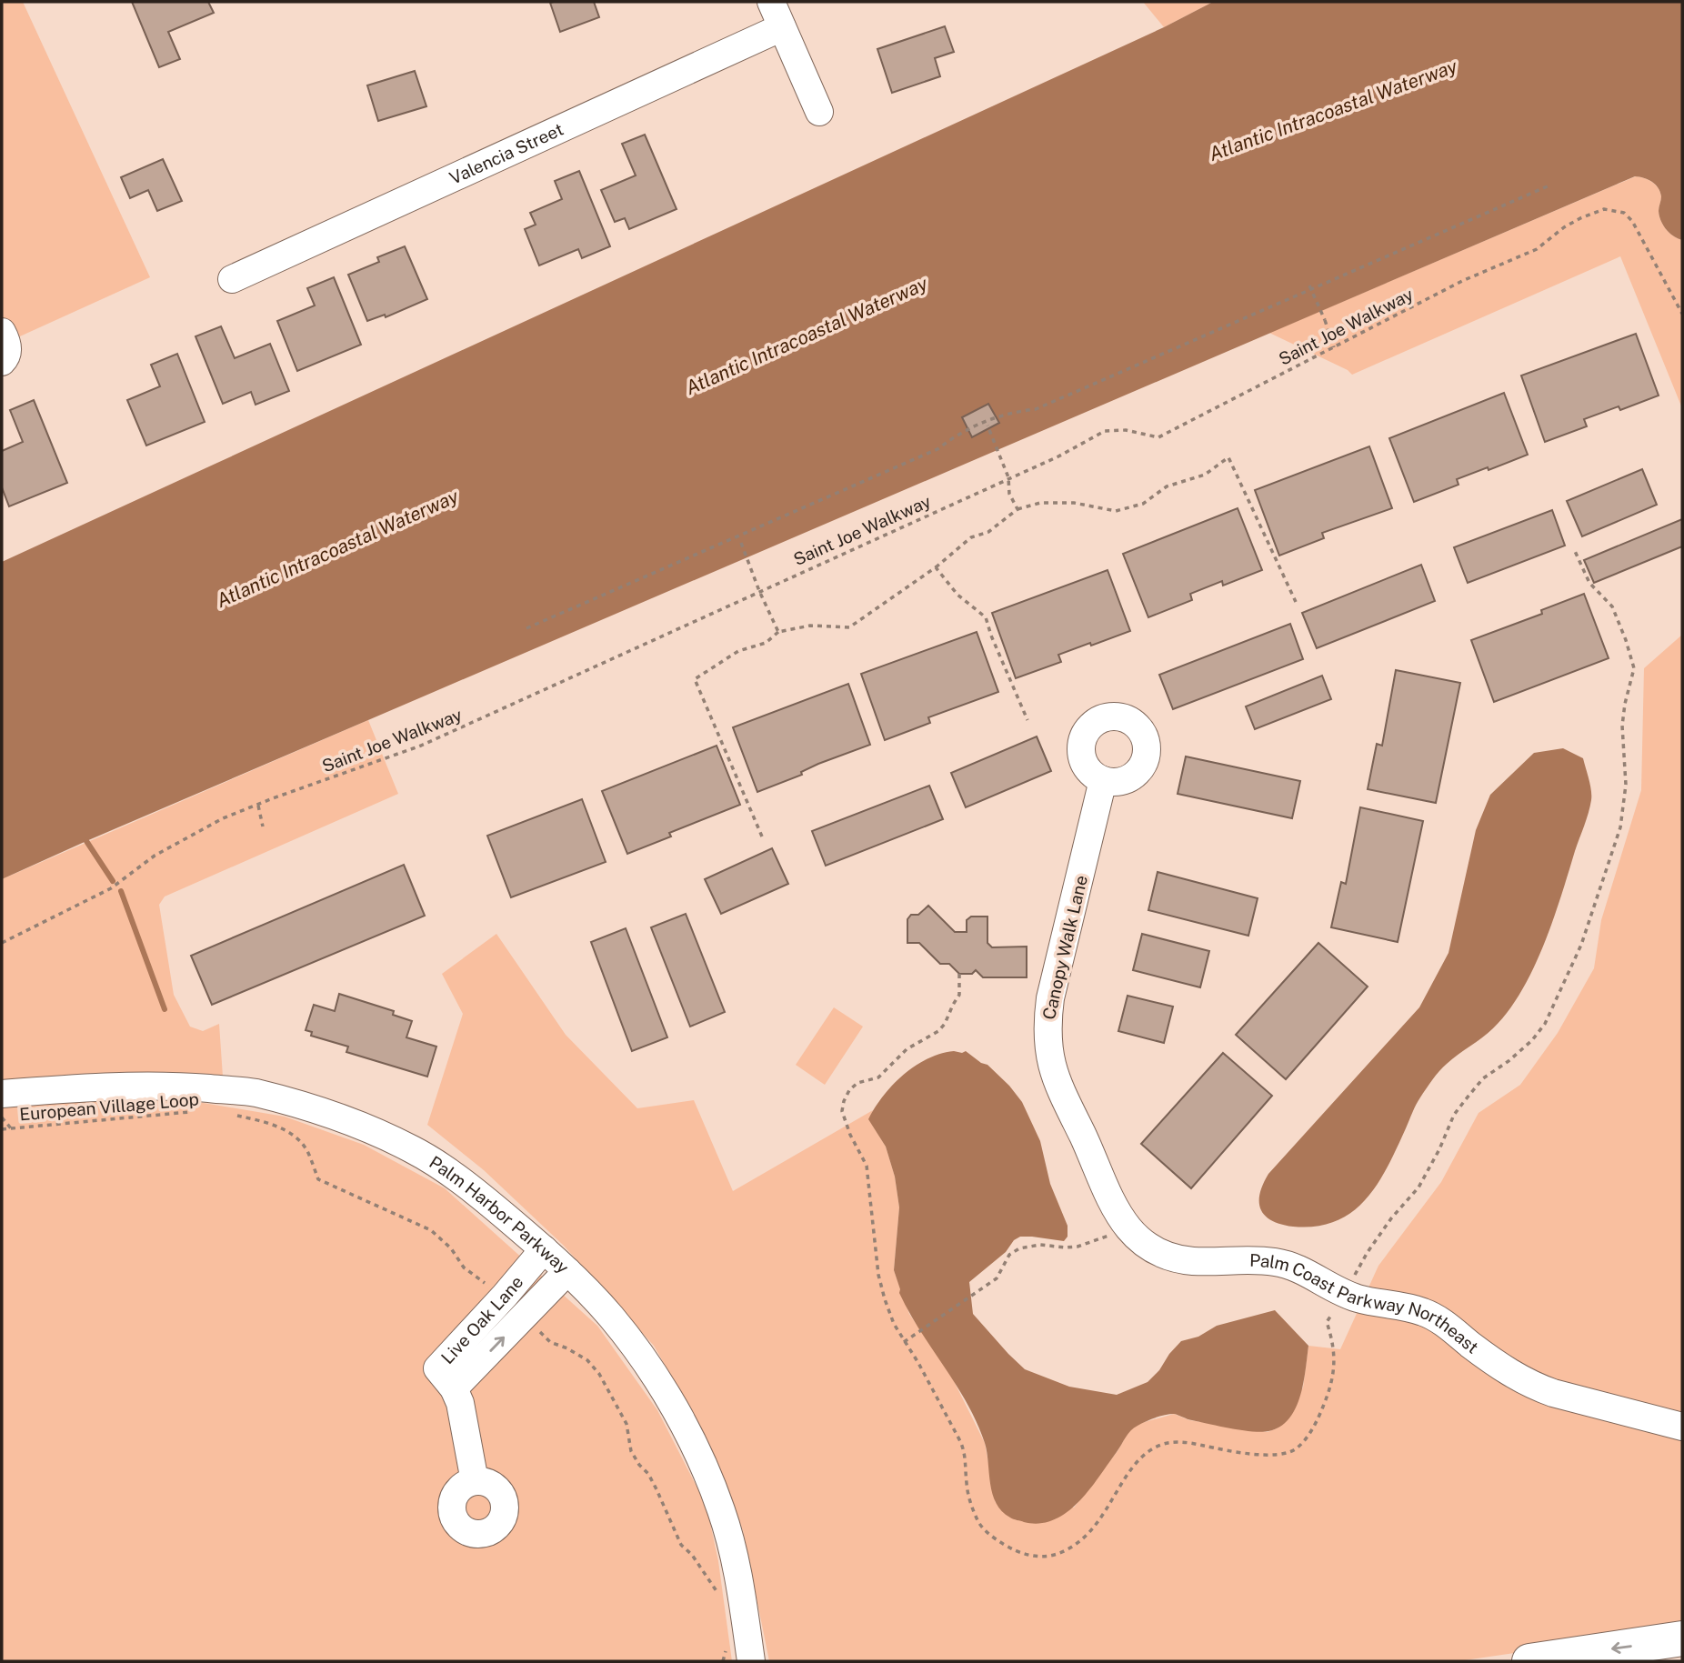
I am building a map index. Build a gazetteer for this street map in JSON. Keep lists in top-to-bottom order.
{
  "streets": {
    "street": [
      "Valencia Street",
      "Canopy Walk Lane",
      "Palm Harbor Parkway",
      "Palm Coast Parkway Northeast",
      "Live Oak Lane"
    ],
    "path": ["Saint Joe Walkway", "European Village Loop"]
  },
  "crossings": [
    ["Canopy Walk Lane", "Palm Coast Parkway Northeast"],
    ["Palm Harbor Parkway", "Live Oak Lane"]
  ],
  "water": ["Atlantic Intracoastal Waterway"]
}
